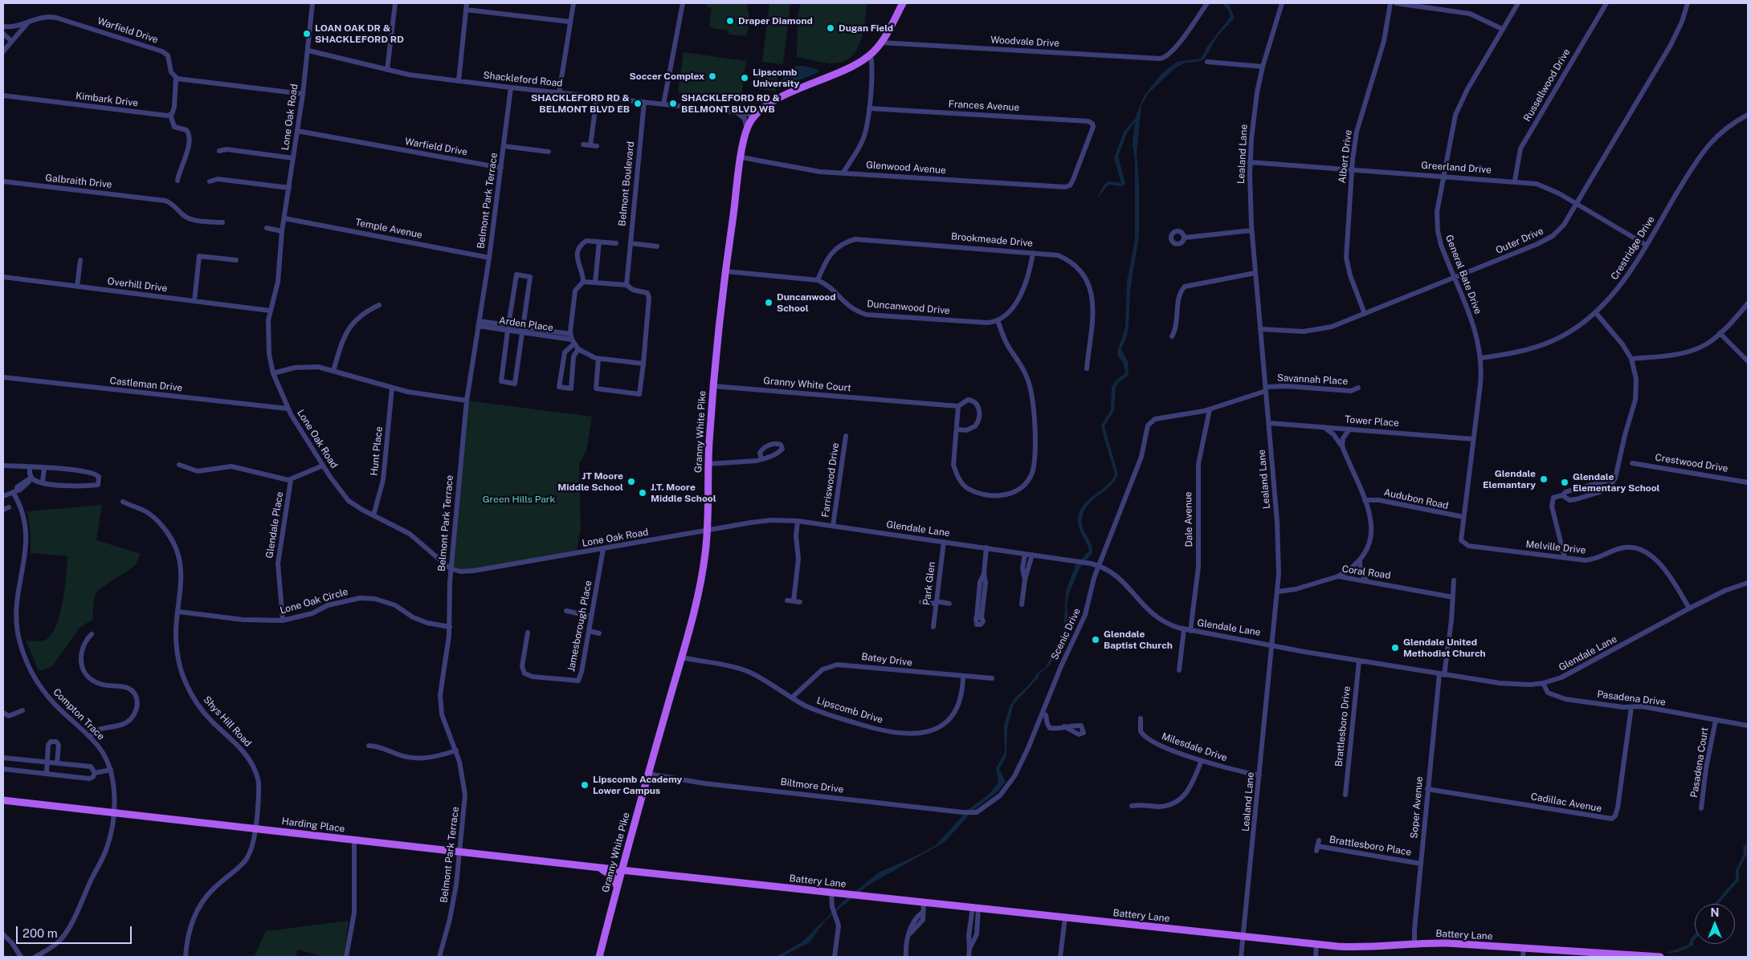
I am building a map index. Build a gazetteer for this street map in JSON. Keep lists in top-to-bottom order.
{
  "streets": {
    "main road": ["Granny White Pike", "Harding Place", "Battery Lane"],
    "street": [
      "Warfield Drive",
      "Woodvale Drive",
      "Shackleford Road",
      "Russellwood Drive",
      "Kimbark Drive",
      "Frances Avenue",
      "Lone Oak Road",
      "Lealand Lane",
      "Albert Drive",
      "Glenwood Avenue",
      "Greerland Drive",
      "Galbraith Drive",
      "Belmont Boulevard",
      "Belmont Park Terrace",
      "Temple Avenue",
      "Brookmeade Drive",
      "Outer Drive",
      "Crestridge Drive",
      "General Bate Drive",
      "Overhill Drive",
      "Duncanwood Drive",
      "Arden Place",
      "Savannah Place",
      "Castleman Drive",
      "Granny White Court",
      "Tower Place",
      "Hunt Place",
      "Crestwood Drive",
      "Farriswood Drive",
      "Audubon Road",
      "Dale Avenue",
      "Glendale Place",
      "Glendale Lane",
      "Melville Drive",
      "Coral Road",
      "Park Glen",
      "Lone Oak Circle",
      "Jamesborough Place",
      "Scenic Drive",
      "Batey Drive",
      "Pasadena Drive",
      "Lipscomb Drive",
      "Compton Trace",
      "Shys Hill Road",
      "Brattlesboro Drive",
      "Milesdale Drive",
      "Pasadena Court",
      "Biltmore Drive",
      "Cadillac Avenue",
      "Soper Avenue",
      "Brattlesboro Place"
    ]
  },
  "crossings": [
    ["Warfield Drive", "Lone Oak Road"],
    ["Warfield Drive", "Belmont Park Terrace"],
    ["Woodvale Drive", "Granny White Pike"],
    ["Shackleford Road", "Lone Oak Road"],
    ["Shackleford Road", "Belmont Boulevard"],
    ["Shackleford Road", "Belmont Park Terrace"],
    ["Shackleford Road", "Granny White Pike"],
    ["Russellwood Drive", "Greerland Drive"],
    ["Frances Avenue", "Glenwood Avenue"],
    ["Lone Oak Road", "Belmont Park Terrace"],
    ["Lone Oak Road", "Temple Avenue"],
    ["Lone Oak Road", "Overhill Drive"],
    ["Lone Oak Road", "Castleman Drive"],
    ["Lone Oak Road", "Granny White Pike"],
    ["Lone Oak Road", "Hunt Place"],
    ["Lone Oak Road", "Glendale Lane"],
    ["Lone Oak Road", "Jamesborough Place"],
    ["Lealand Lane", "Greerland Drive"],
    ["Lealand Lane", "Outer Drive"],
    ["Lealand Lane", "Savannah Place"],
    ["Lealand Lane", "Tower Place"],
    ["Lealand Lane", "Glendale Lane"],
    ["Lealand Lane", "Coral Road"],
    ["Lealand Lane", "Milesdale Drive"],
    ["Lealand Lane", "Battery Lane"],
    ["Albert Drive", "Greerland Drive"],
    ["Albert Drive", "Outer Drive"],
    ["Glenwood Avenue", "Granny White Pike"],
    ["Greerland Drive", "Outer Drive"],
    ["Greerland Drive", "Crestridge Drive"],
    ["Greerland Drive", "General Bate Drive"],
    ["Belmont Boulevard", "Arden Place"],
    ["Belmont Park Terrace", "Temple Avenue"],
    ["Belmont Park Terrace", "Arden Place"],
    ["Belmont Park Terrace", "Lone Oak Circle"],
    ["Belmont Park Terrace", "Harding Place"],
    ["Brookmeade Drive", "Duncanwood Drive"],
    ["Outer Drive", "General Bate Drive"],
    ["Crestridge Drive", "General Bate Drive"],
    ["General Bate Drive", "Tower Place"],
    ["General Bate Drive", "Audubon Road"],
    ["General Bate Drive", "Melville Drive"],
    ["Duncanwood Drive", "Granny White Pike"],
    ["Granny White Court", "Granny White Pike"],
    ["Granny White Pike", "Glendale Lane"],
    ["Granny White Pike", "Lipscomb Drive"],
    ["Granny White Pike", "Biltmore Drive"],
    ["Granny White Pike", "Harding Place"],
    ["Granny White Pike", "Battery Lane"],
    ["Farriswood Drive", "Glendale Lane"],
    ["Dale Avenue", "Glendale Lane"],
    ["Dale Avenue", "Scenic Drive"],
    ["Glendale Place", "Lone Oak Circle"],
    ["Glendale Lane", "Melville Drive"],
    ["Glendale Lane", "Park Glen"],
    ["Glendale Lane", "Scenic Drive"],
    ["Glendale Lane", "Pasadena Drive"],
    ["Glendale Lane", "Brattlesboro Drive"],
    ["Glendale Lane", "Soper Avenue"],
    ["Coral Road", "Soper Avenue"],
    ["Lone Oak Circle", "Shys Hill Road"],
    ["Scenic Drive", "Biltmore Drive"],
    ["Batey Drive", "Lipscomb Drive"],
    ["Pasadena Drive", "Pasadena Court"],
    ["Pasadena Drive", "Cadillac Avenue"],
    ["Compton Trace", "Harding Place"],
    ["Shys Hill Road", "Harding Place"],
    ["Cadillac Avenue", "Soper Avenue"],
    ["Soper Avenue", "Brattlesboro Place"],
    ["Soper Avenue", "Battery Lane"],
    ["Harding Place", "Battery Lane"]
  ],
  "parks": ["Green Hills Park"],
  "places": [
    "Draper Diamond",
    "Dugan Field",
    "LOAN OAK DR & SHACKLEFORD RD",
    "Soccer Complex",
    "Lipscomb University",
    "SHACKLEFORD RD & BELMONT BLVD EB",
    "SHACKLEFORD RD & BELMONT BLVD WB",
    "Duncanwood School",
    "Glendale Elemantary",
    "JT Moore Middle School",
    "Glendale Elementary School",
    "J.T. Moore Middle School",
    "Glendale Baptist Church",
    "Glendale United Methodist Church",
    "Lipscomb Academy Lower Campus"
  ],
  "scale_bar": "200 m",
  "north": "top"
}
